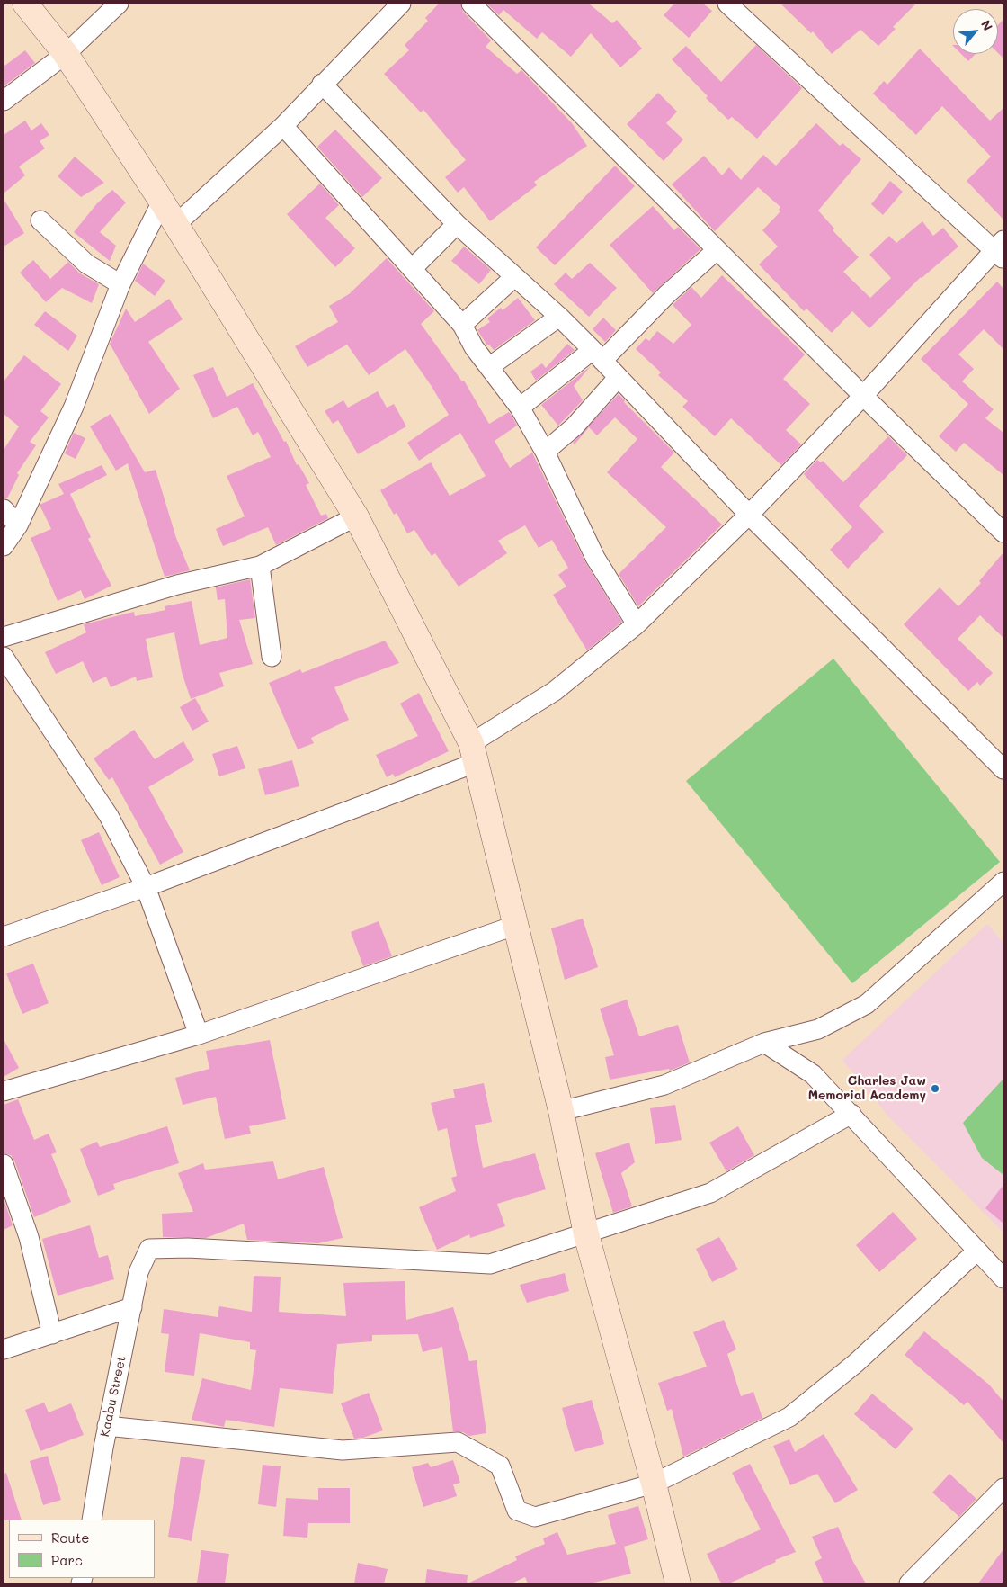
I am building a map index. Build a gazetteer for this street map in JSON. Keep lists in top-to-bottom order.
{
  "streets": {
    "street": ["Kaabu Street"]
  },
  "places": ["Charles Jaw Memorial Academy"],
  "legend": ["Route", "Parc"],
  "north": "top right"
}
